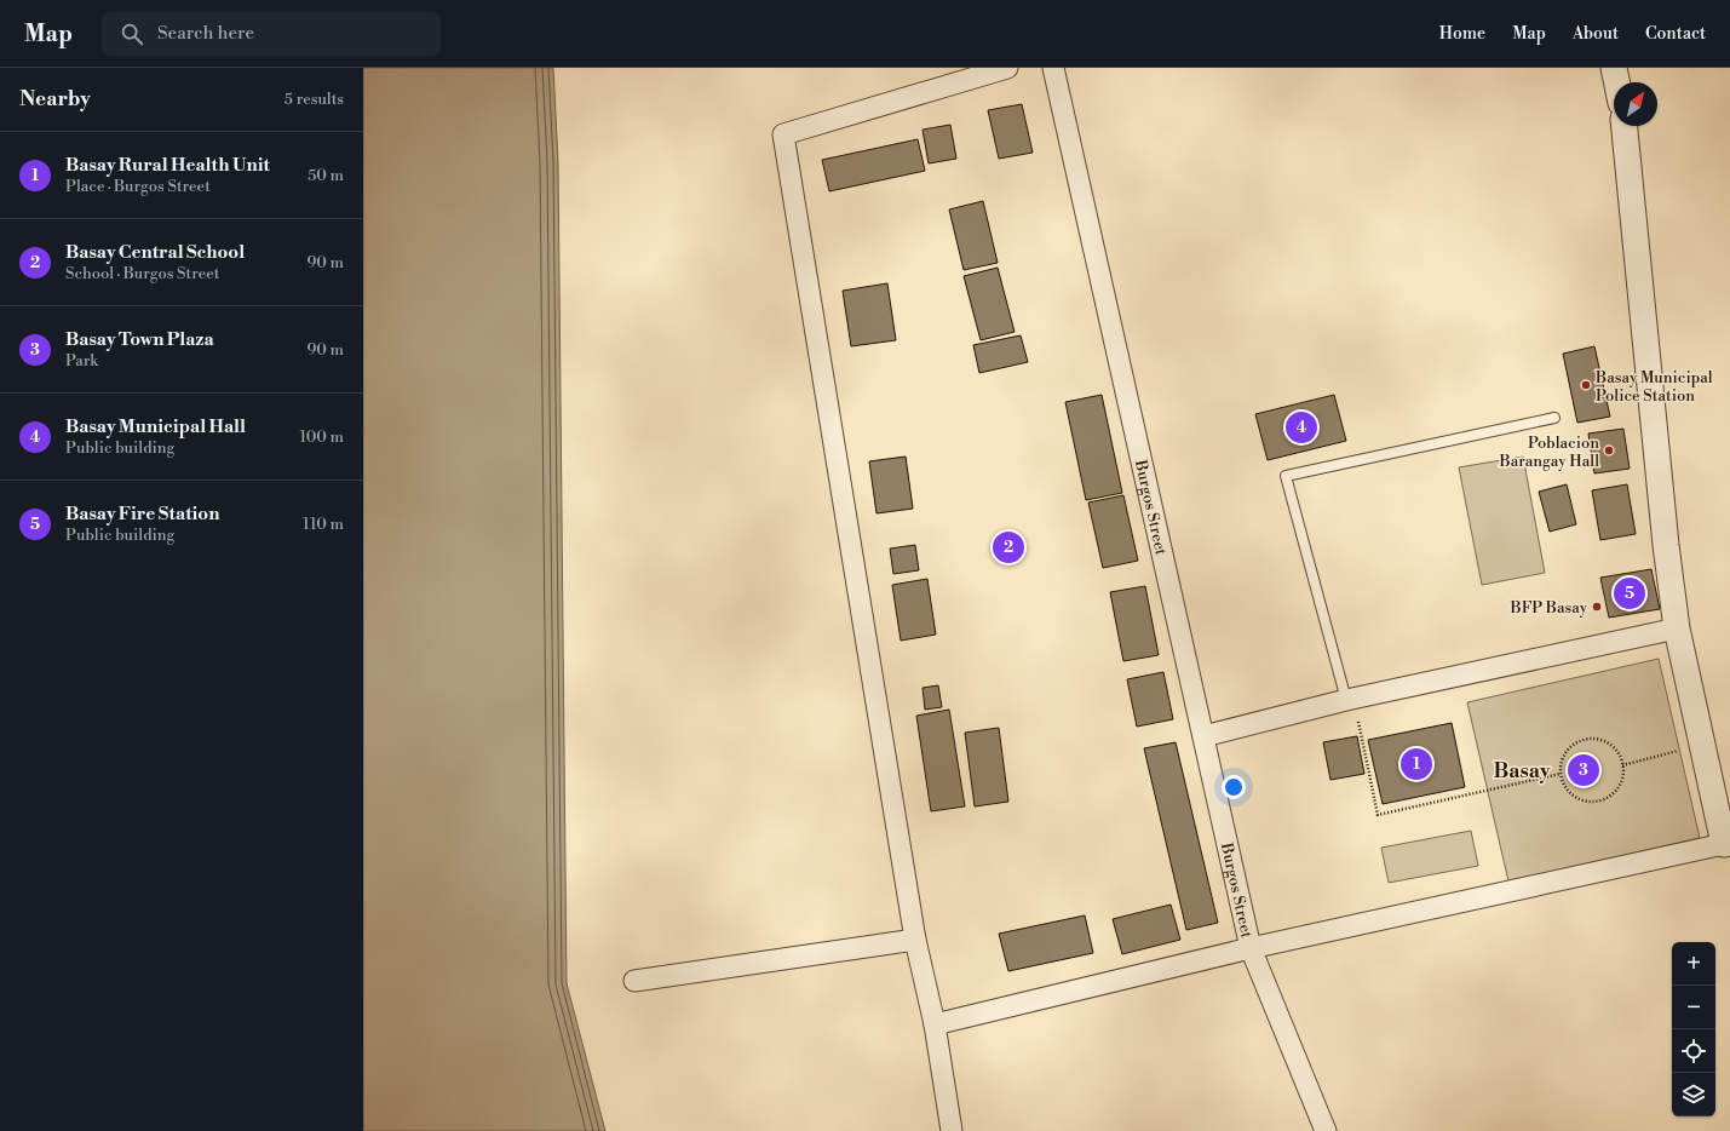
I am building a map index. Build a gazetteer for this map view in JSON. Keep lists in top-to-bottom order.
{
  "streets": {
    "street": ["Burgos Street"]
  },
  "districts": ["Basay"],
  "places": ["Basay Municipal Police Station", "Poblacion Barangay Hall", "BFP Basay"],
  "north": "top right",
  "page": {
    "header": "Map",
    "search": "Search here",
    "nav": [
      "Home",
      "Map",
      "About",
      "Contact"
    ],
    "heading": ["Nearby", "5 results"],
    "list": [
      {
        "mark": "1",
        "name": "Basay Rural Health Unit",
        "note": "Place · Burgos Street",
        "value": "50 m"
      },
      {
        "mark": "2",
        "name": "Basay Central School",
        "note": "School · Burgos Street",
        "value": "90 m"
      },
      {
        "mark": "3",
        "name": "Basay Town Plaza",
        "note": "Park",
        "value": "90 m"
      },
      {
        "mark": "4",
        "name": "Basay Municipal Hall",
        "note": "Public building",
        "value": "100 m"
      },
      {
        "mark": "5",
        "name": "Basay Fire Station",
        "note": "Public building",
        "value": "110 m"
      }
    ],
    "pins": [
      "4",
      "2",
      "5",
      "1",
      "3"
    ],
    "map_buttons": ["+", "−"]
  }
}
